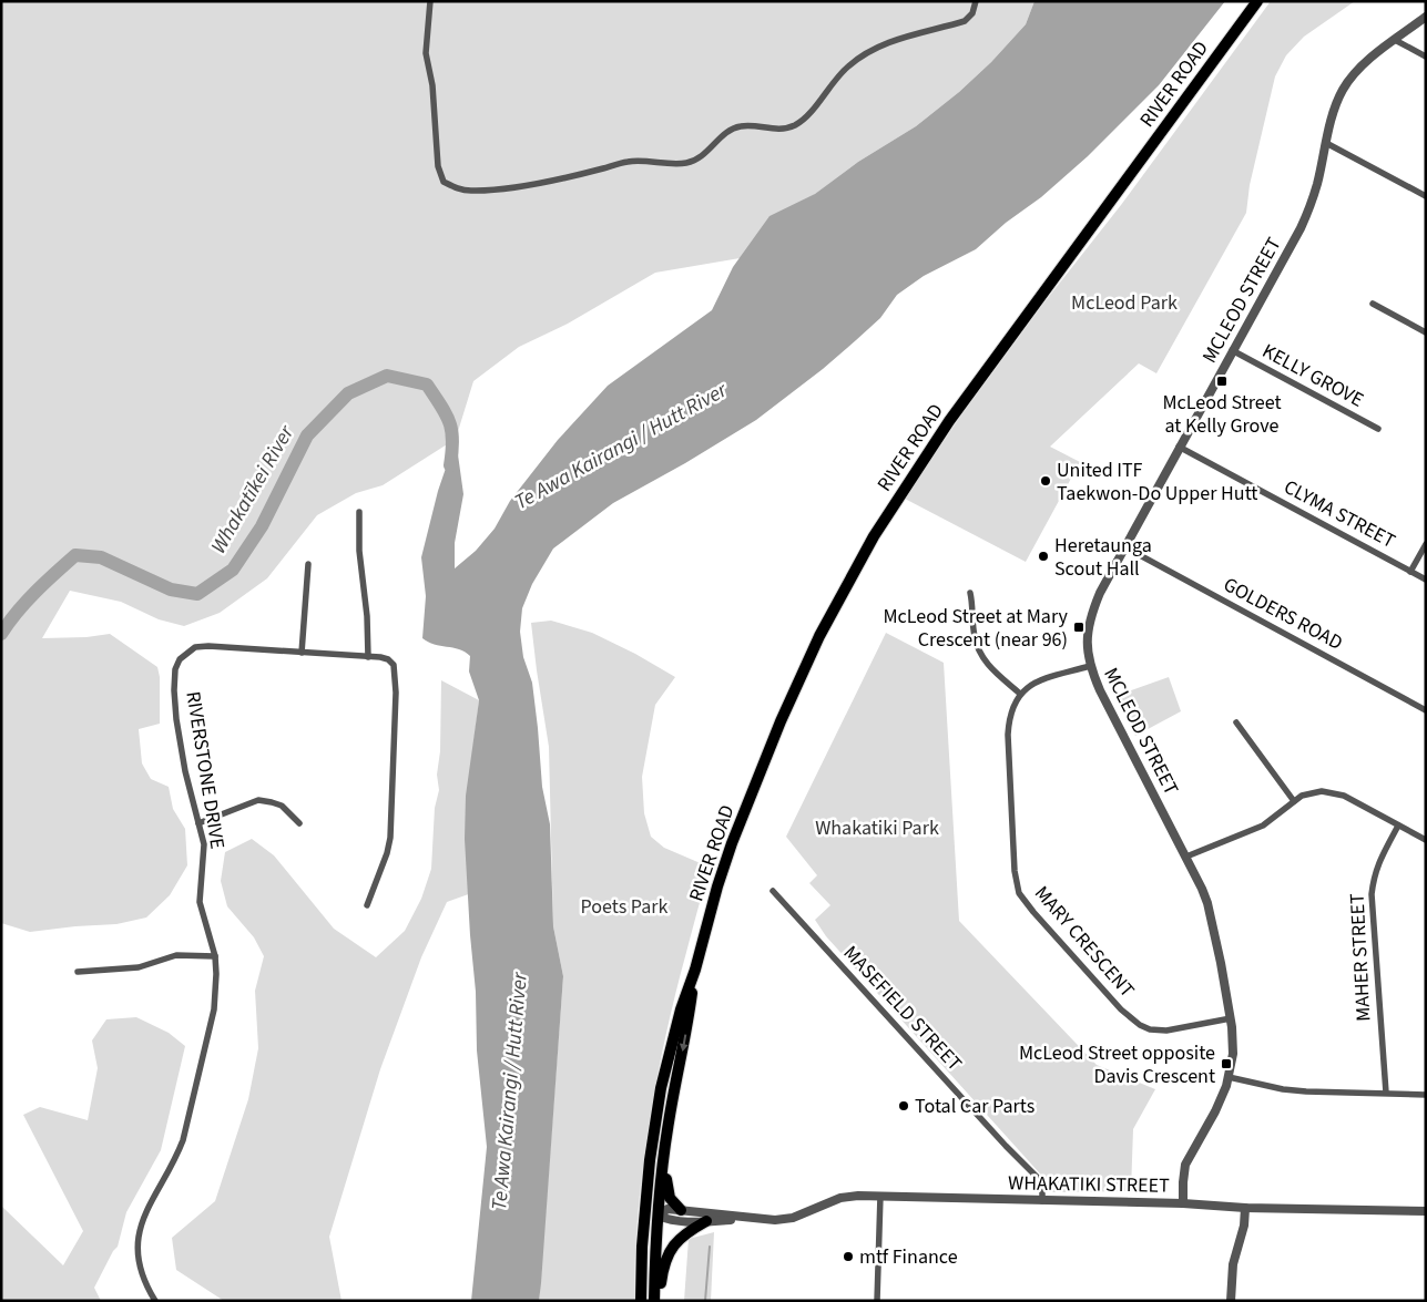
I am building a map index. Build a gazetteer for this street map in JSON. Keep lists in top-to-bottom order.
{
  "streets": {
    "highway": ["RIVER ROAD"],
    "street": [
      "MCLEOD STREET",
      "KELLY GROVE",
      "CLYMA STREET",
      "GOLDERS ROAD",
      "RIVERSTONE DRIVE",
      "MARY CRESCENT",
      "MAHER STREET",
      "MASEFIELD STREET",
      "WHAKATIKI STREET"
    ]
  },
  "crossings": [
    ["RIVER ROAD", "WHAKATIKI STREET"],
    ["MCLEOD STREET", "KELLY GROVE"],
    ["MCLEOD STREET", "CLYMA STREET"],
    ["MCLEOD STREET", "GOLDERS ROAD"],
    ["MCLEOD STREET", "MARY CRESCENT"],
    ["MCLEOD STREET", "WHAKATIKI STREET"],
    ["MASEFIELD STREET", "WHAKATIKI STREET"]
  ],
  "water": ["Te Awa Kairangi / Hutt River", "Whakatīkei River"],
  "parks": ["McLeod Park", "Whakatiki Park", "Poets Park"],
  "places": {
    "transit": ["McLeod Street at Kelly Grove", "McLeod Street at Mary Crescent (near 96)", "McLeod Street opposite Davis Crescent"],
    "other": [
      "United ITF Taekwon-Do Upper Hutt",
      "Heretaunga Scout Hall",
      "Total Car Parts",
      "mtf Finance"
    ]
  }
}
